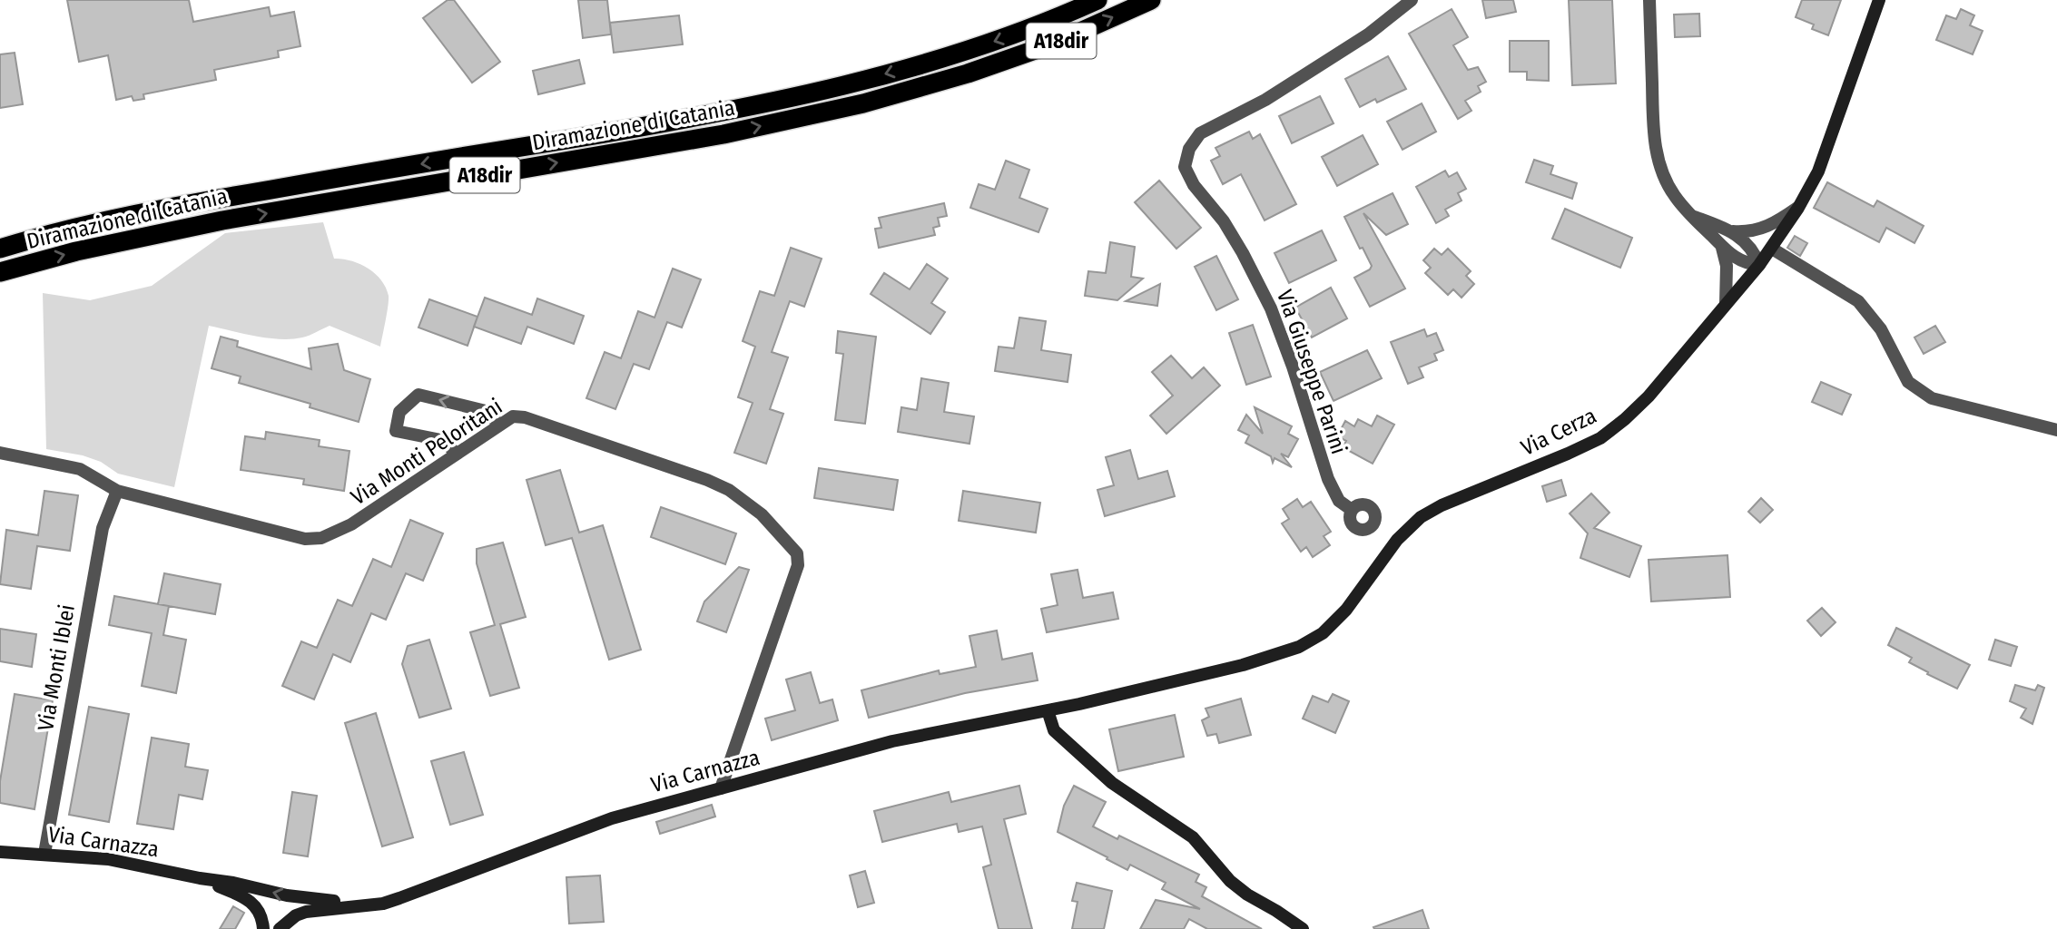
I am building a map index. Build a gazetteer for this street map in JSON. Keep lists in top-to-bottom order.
{
  "streets": {
    "highway": ["A18dir", "Diramazione di Catania"],
    "main road": ["Via Cerza", "Via Carnazza"],
    "street": ["Via Giuseppe Parini", "Via Monti Peloritani", "Via Monti Iblei"]
  },
  "crossings": [
    ["Via Cerza", "Via Carnazza"],
    ["Via Monti Peloritani", "Via Monti Iblei"],
    ["Via Monti Peloritani", "Via Carnazza"],
    ["Via Monti Iblei", "Via Carnazza"]
  ]
}
